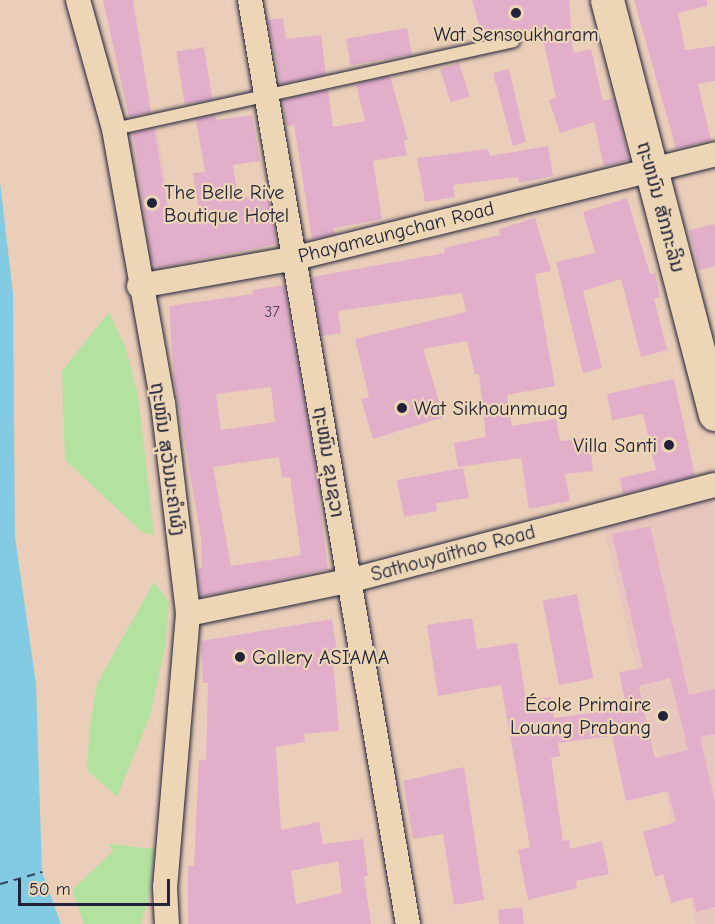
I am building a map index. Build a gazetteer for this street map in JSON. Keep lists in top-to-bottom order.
{
  "streets": {
    "main road": ["ຖະຫນົນ ສັກກະລິນ"],
    "street": [
      "Phayameungchan Road",
      "ຖະໜົນ ສຸວັນນະຄໍາຜົງ",
      "ຖະໜົນ ຂຸນຊວາ",
      "Sathouyaithao Road"
    ]
  },
  "crossings": [
    ["ຖະຫນົນ ສັກກະລິນ", "Phayameungchan Road"],
    ["Phayameungchan Road", "ຖະໜົນ ສຸວັນນະຄໍາຜົງ"],
    ["Phayameungchan Road", "ຖະໜົນ ຂຸນຊວາ"],
    ["ຖະໜົນ ສຸວັນນະຄໍາຜົງ", "Sathouyaithao Road"],
    ["ຖະໜົນ ຂຸນຊວາ", "Sathouyaithao Road"]
  ],
  "places": [
    "Wat Sensoukharam",
    "The Belle Rive Boutique Hotel",
    "Wat Sikhounmuag",
    "Villa Santi",
    "Gallery ASIAMA",
    "École Primaire Louang Prabang"
  ],
  "house_numbers": ["37"],
  "scale_bar": "50 m"
}
